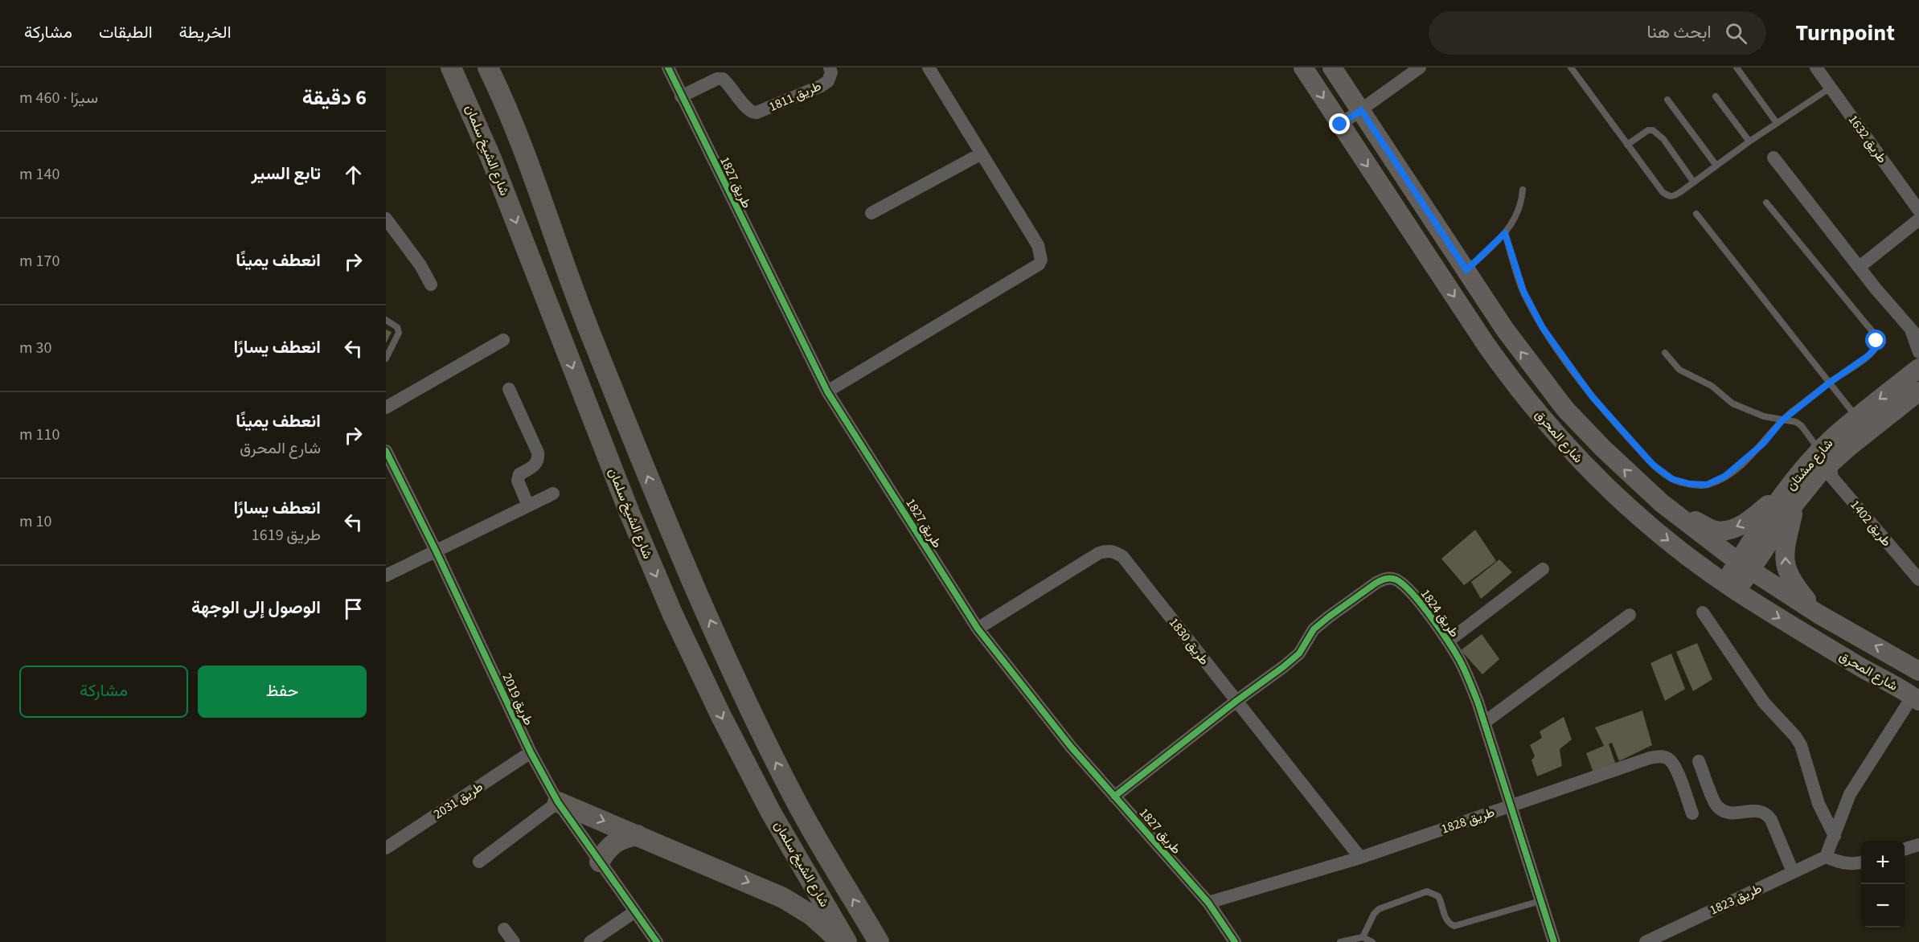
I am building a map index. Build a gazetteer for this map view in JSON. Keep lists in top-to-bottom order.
{
  "streets": {
    "main road": ["شارع الشيخ سلمان", "شارع المحرق", "شارع مشتان"],
    "street": [
      "طريق 1811",
      "طريق 1632",
      "طريق 1827",
      "طريق 1402",
      "طريق 1824",
      "طريق 1830",
      "طريق 2019",
      "طريق 2031",
      "طريق 1828",
      "طريق 1823"
    ]
  },
  "crossings": [
    ["طريق 1811", "طريق 1827"],
    ["طريق 1827", "طريق 1824"],
    ["طريق 1827", "طريق 1830"],
    ["طريق 1827", "طريق 1828"],
    ["شارع المحرق", "شارع مشتان"],
    ["شارع مشتان", "طريق 1402"],
    ["طريق 1824", "طريق 1830"],
    ["طريق 1824", "طريق 1828"],
    ["طريق 1830", "طريق 1828"],
    ["طريق 2019", "طريق 2031"]
  ],
  "page": {
    "header": "Turnpoint",
    "search": "ابحث هنا",
    "nav": ["الخريطة", "الطبقات", "مشاركة"],
    "heading": ["6 دقيقة", "سيرًا · 460 m"],
    "list": [
      ["تابع السير", "140 m"],
      ["انعطف يمينًا", "170 m"],
      ["انعطف يسارًا", "30 m"],
      ["انعطف يمينًا", "شارع المحرق", "110 m"],
      ["انعطف يسارًا", "طريق 1619", "10 m"],
      "الوصول إلى الوجهة"
    ],
    "buttons": ["حفظ", "مشاركة"],
    "map_buttons": ["+", "−"]
  }
}
